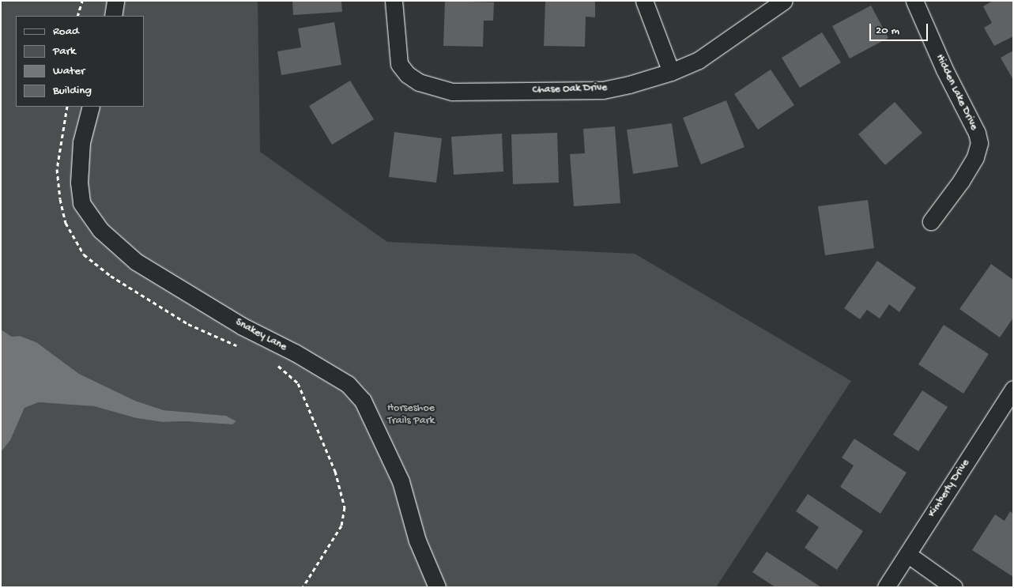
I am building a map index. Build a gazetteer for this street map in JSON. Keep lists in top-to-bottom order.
{
  "streets": {
    "street": [
      "Chase Oak Drive",
      "Hidden Lake Drive",
      "Snakey Lane",
      "Kimberly Drive"
    ]
  },
  "parks": ["Horseshoe Trails Park"],
  "legend": [
    "Road",
    "Park",
    "Water",
    "Building"
  ],
  "scale_bar": "20 m"
}
